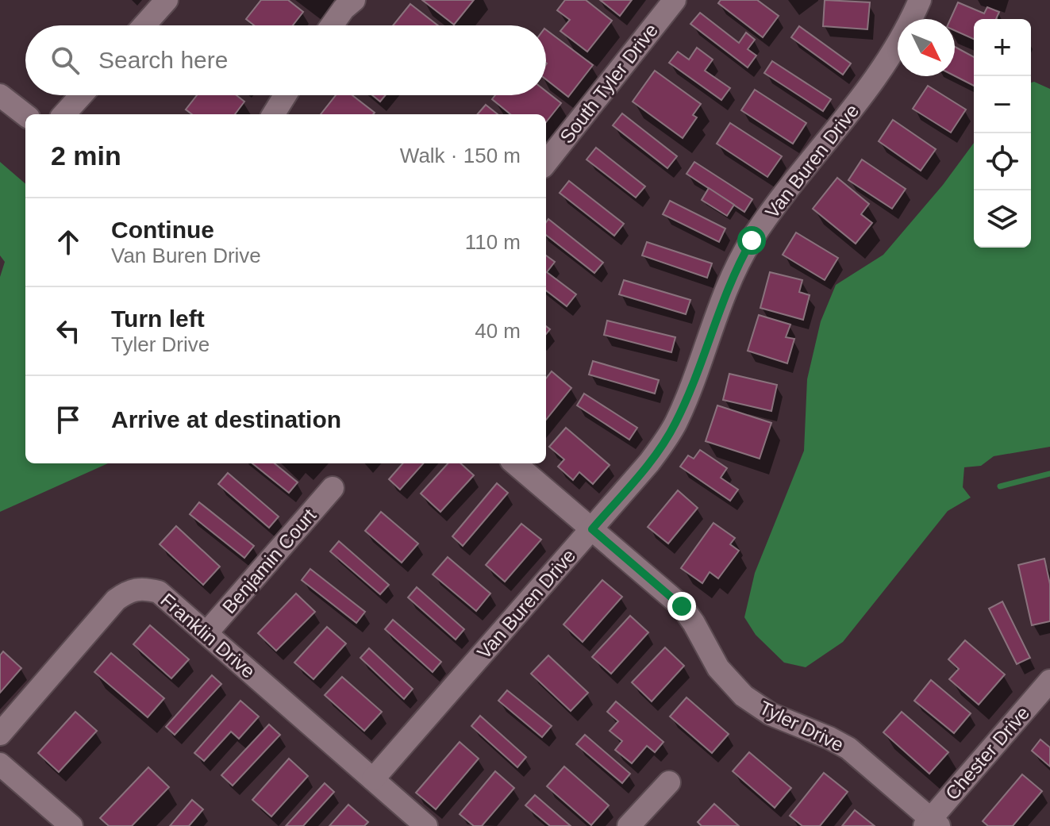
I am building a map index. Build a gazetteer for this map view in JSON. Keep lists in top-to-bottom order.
{
  "streets": {
    "street": [
      "South Tyler Drive",
      "Van Buren Drive",
      "Benjamin Court",
      "Franklin Drive",
      "Tyler Drive",
      "Chester Drive"
    ]
  },
  "crossings": [
    ["Van Buren Drive", "Franklin Drive"],
    ["Van Buren Drive", "Tyler Drive"],
    ["Benjamin Court", "Franklin Drive"],
    ["Tyler Drive", "Chester Drive"]
  ],
  "north": "bottom right",
  "page": {
    "map_buttons": ["+", "−"],
    "search": "Search here",
    "heading": ["2 min", "Walk · 150 m"],
    "list": [
      ["Continue", "Van Buren Drive", "110 m"],
      ["Turn left", "Tyler Drive", "40 m"],
      "Arrive at destination"
    ]
  }
}
